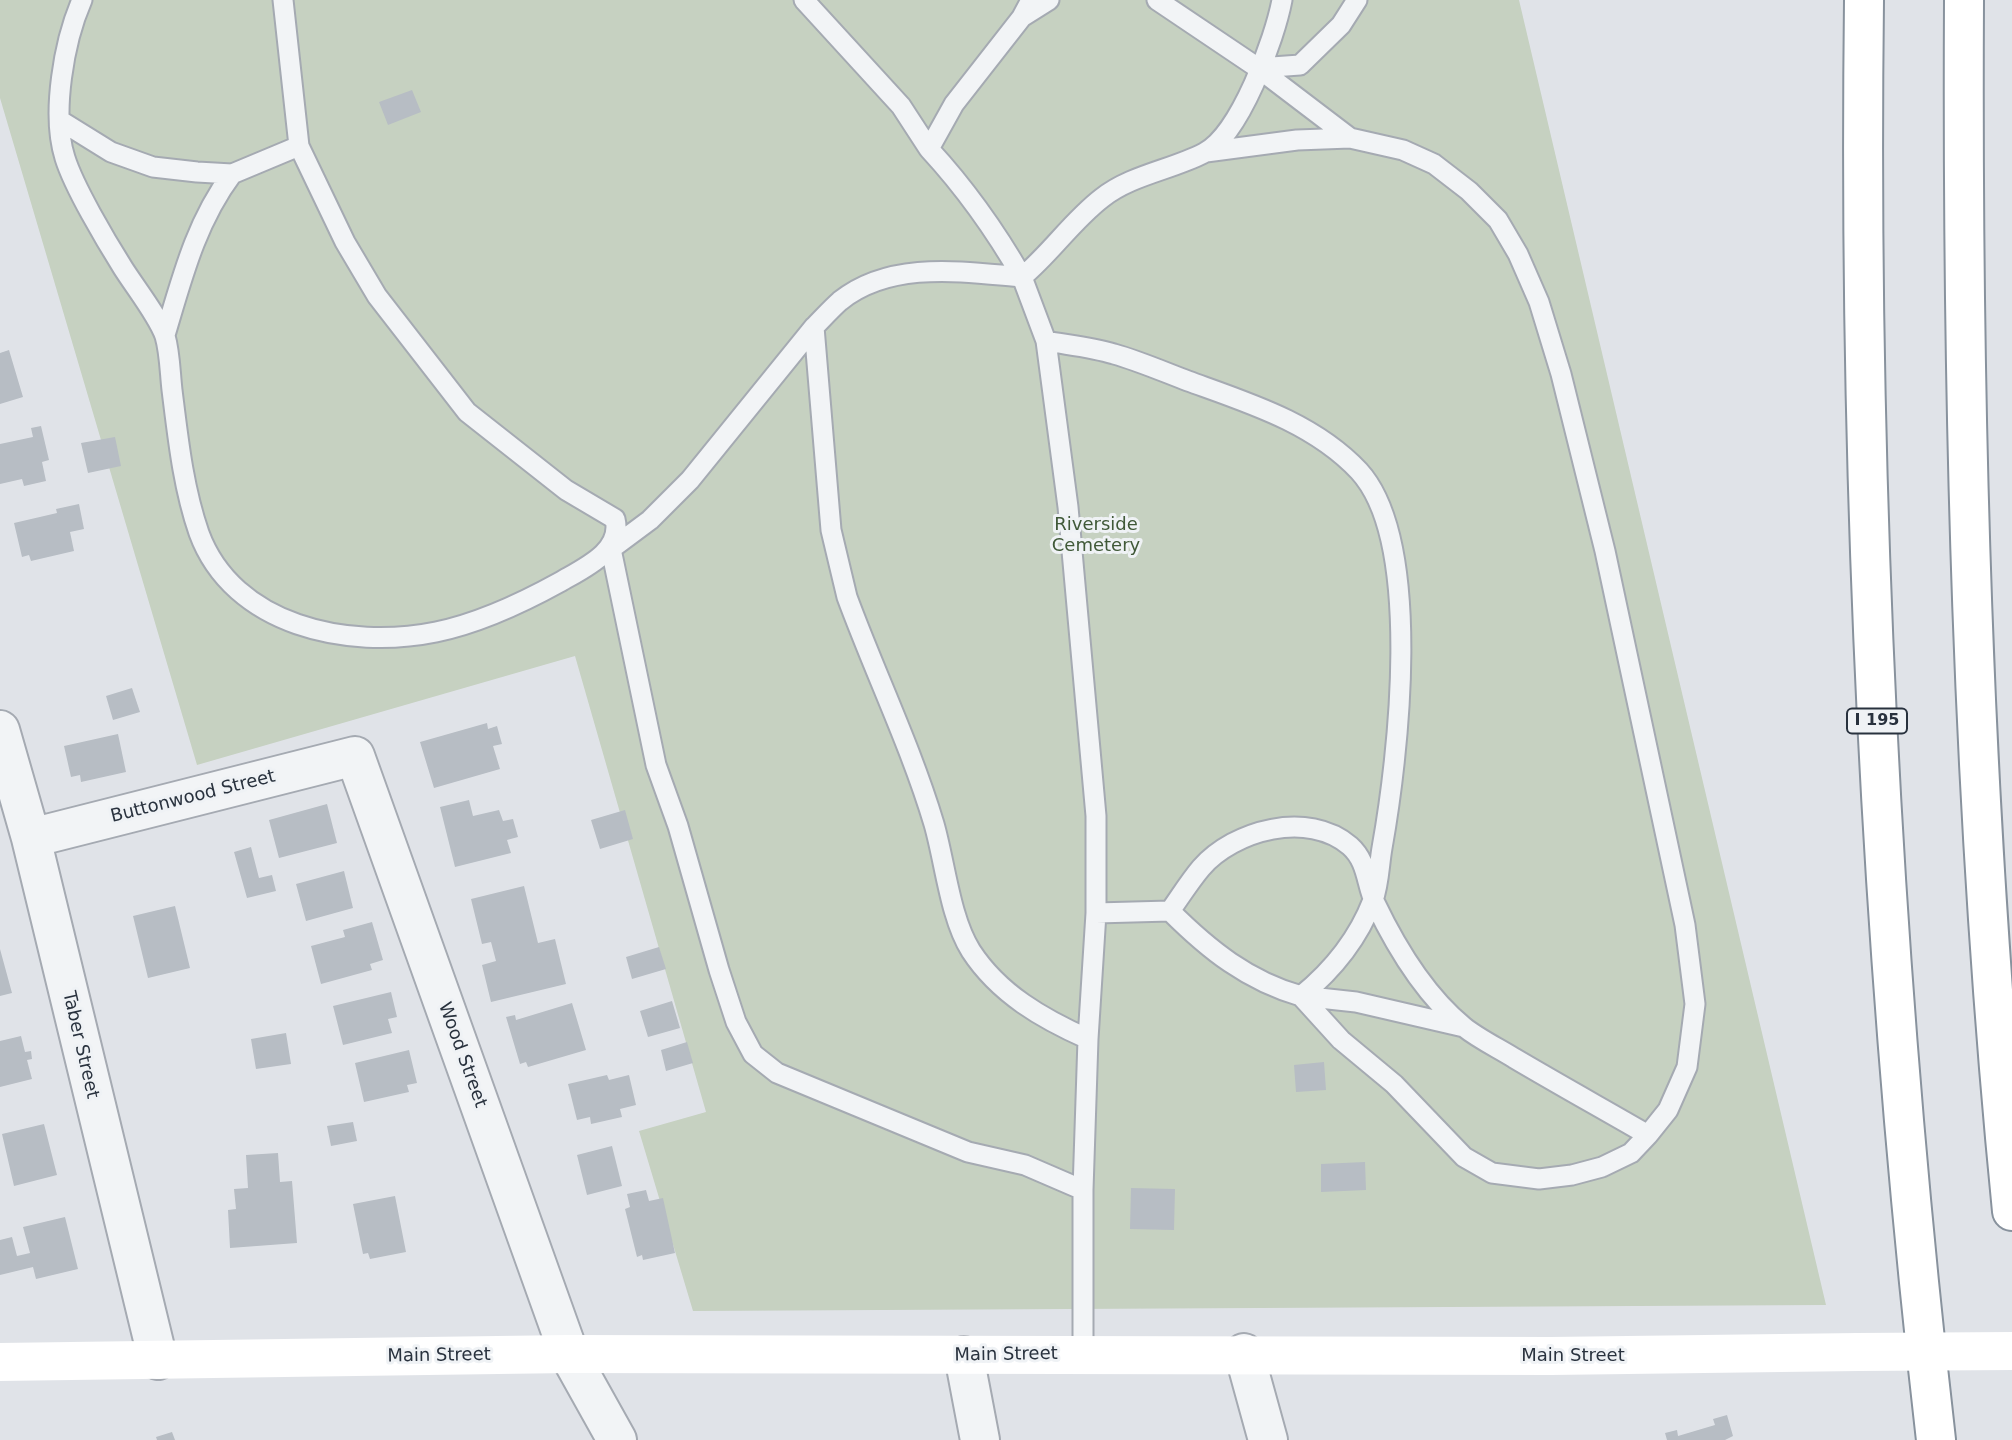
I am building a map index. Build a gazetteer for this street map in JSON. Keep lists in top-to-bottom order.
{
  "streets": {
    "main road": ["I 195", "Main Street"],
    "street": ["Buttonwood Street", "Taber Street", "Wood Street"]
  },
  "crossings": [
    ["Buttonwood Street", "Taber Street"],
    ["Buttonwood Street", "Wood Street"],
    ["Taber Street", "Main Street"],
    ["Wood Street", "Main Street"]
  ],
  "parks": ["Riverside Cemetery"]
}
